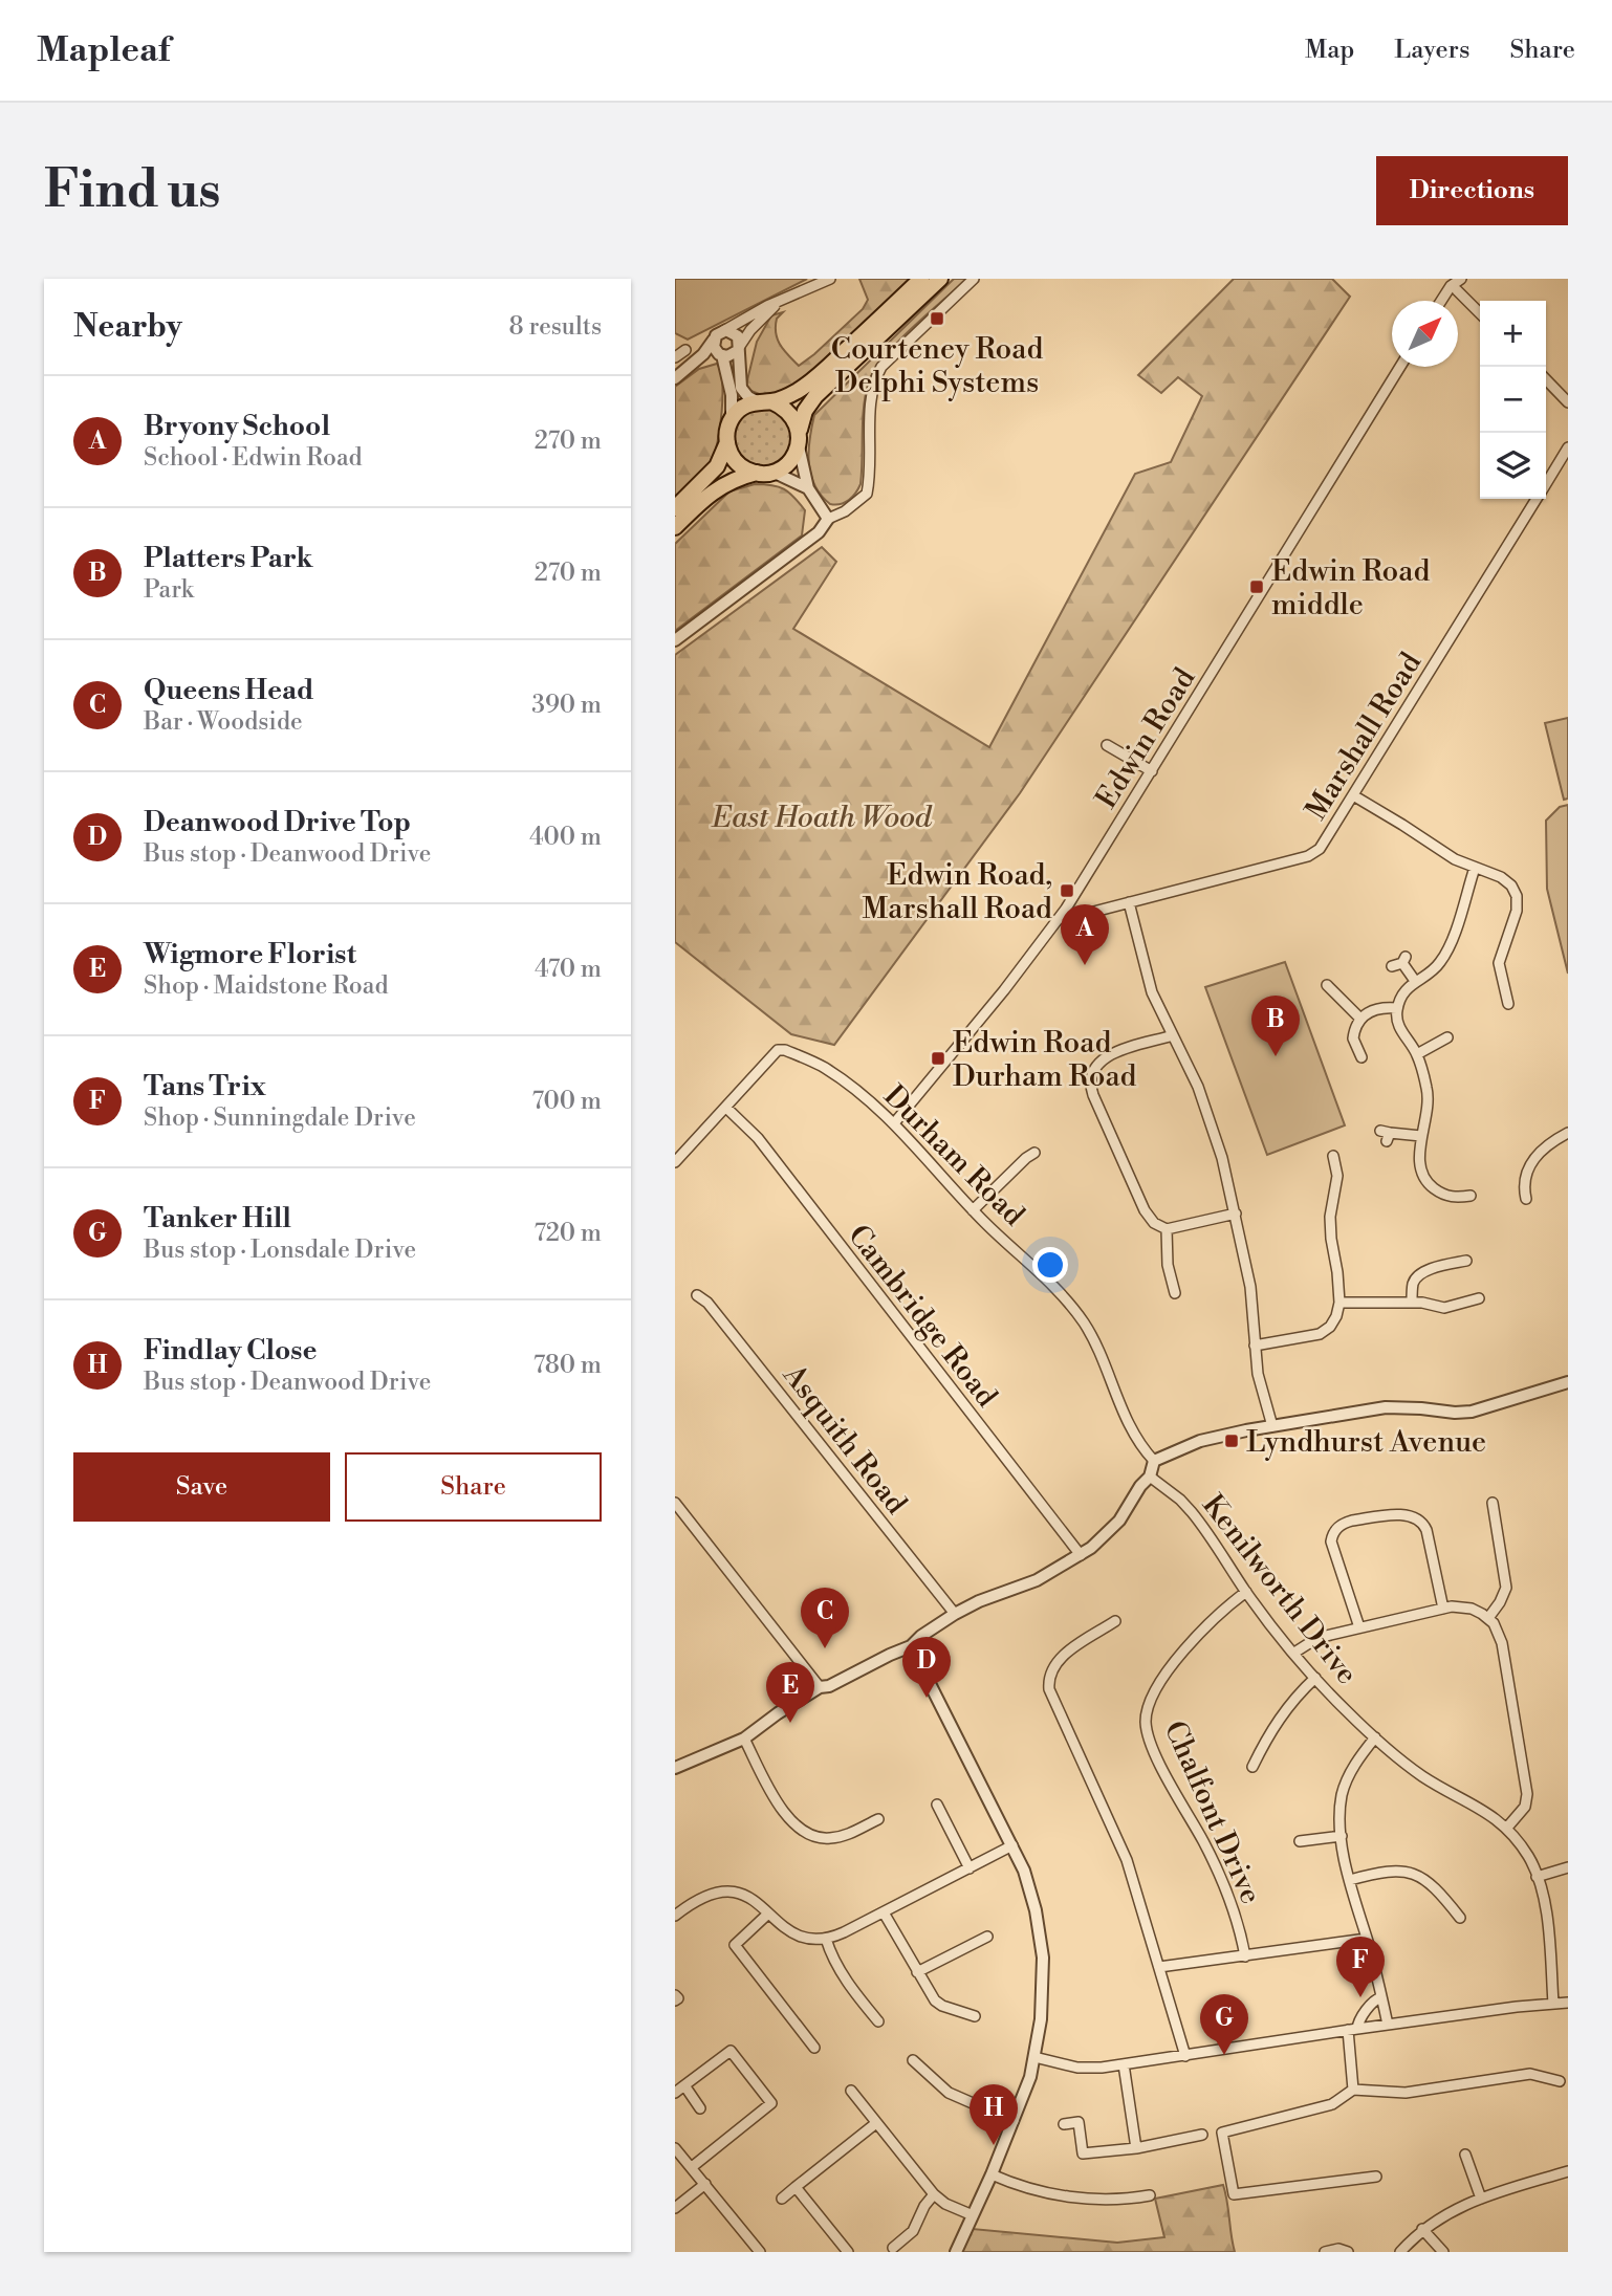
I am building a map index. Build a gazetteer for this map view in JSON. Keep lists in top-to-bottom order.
{
  "streets": {
    "street": [
      "Marshall Road",
      "Edwin Road",
      "Durham Road",
      "Cambridge Road",
      "Asquith Road",
      "Kenilworth Drive",
      "Chalfont Drive"
    ]
  },
  "crossings": [
    ["Marshall Road", "Edwin Road"],
    ["Edwin Road", "Durham Road"],
    ["Durham Road", "Cambridge Road"],
    ["Kenilworth Drive", "Chalfont Drive"]
  ],
  "parks": ["East Hoath Wood"],
  "places": {
    "transit": [
      "Courteney Road Delphi Systems",
      "Edwin Road middle",
      "Edwin Road, Marshall Road",
      "Edwin Road Durham Road",
      "Lyndhurst Avenue"
    ]
  },
  "north": "top right",
  "page": {
    "header": "Mapleaf",
    "nav": ["Map", "Layers", "Share"],
    "buttons": [
      "Directions",
      ["Save", "Share"]
    ],
    "title": "Find us",
    "heading": ["Nearby", "8 results"],
    "map_buttons": ["+", "−"],
    "list": [
      {
        "mark": "A",
        "name": "Bryony School",
        "note": "School · Edwin Road",
        "value": "270 m"
      },
      {
        "mark": "B",
        "name": "Platters Park",
        "note": "Park",
        "value": "270 m"
      },
      {
        "mark": "C",
        "name": "Queens Head",
        "note": "Bar · Woodside",
        "value": "390 m"
      },
      {
        "mark": "D",
        "name": "Deanwood Drive Top",
        "note": "Bus stop · Deanwood Drive",
        "value": "400 m"
      },
      {
        "mark": "E",
        "name": "Wigmore Florist",
        "note": "Shop · Maidstone Road",
        "value": "470 m"
      },
      {
        "mark": "F",
        "name": "Tans Trix",
        "note": "Shop · Sunningdale Drive",
        "value": "700 m"
      },
      {
        "mark": "G",
        "name": "Tanker Hill",
        "note": "Bus stop · Lonsdale Drive",
        "value": "720 m"
      },
      {
        "mark": "H",
        "name": "Findlay Close",
        "note": "Bus stop · Deanwood Drive",
        "value": "780 m"
      }
    ],
    "pins": [
      "A",
      "B",
      "C",
      "D",
      "E",
      "F",
      "G",
      "H"
    ]
  }
}
